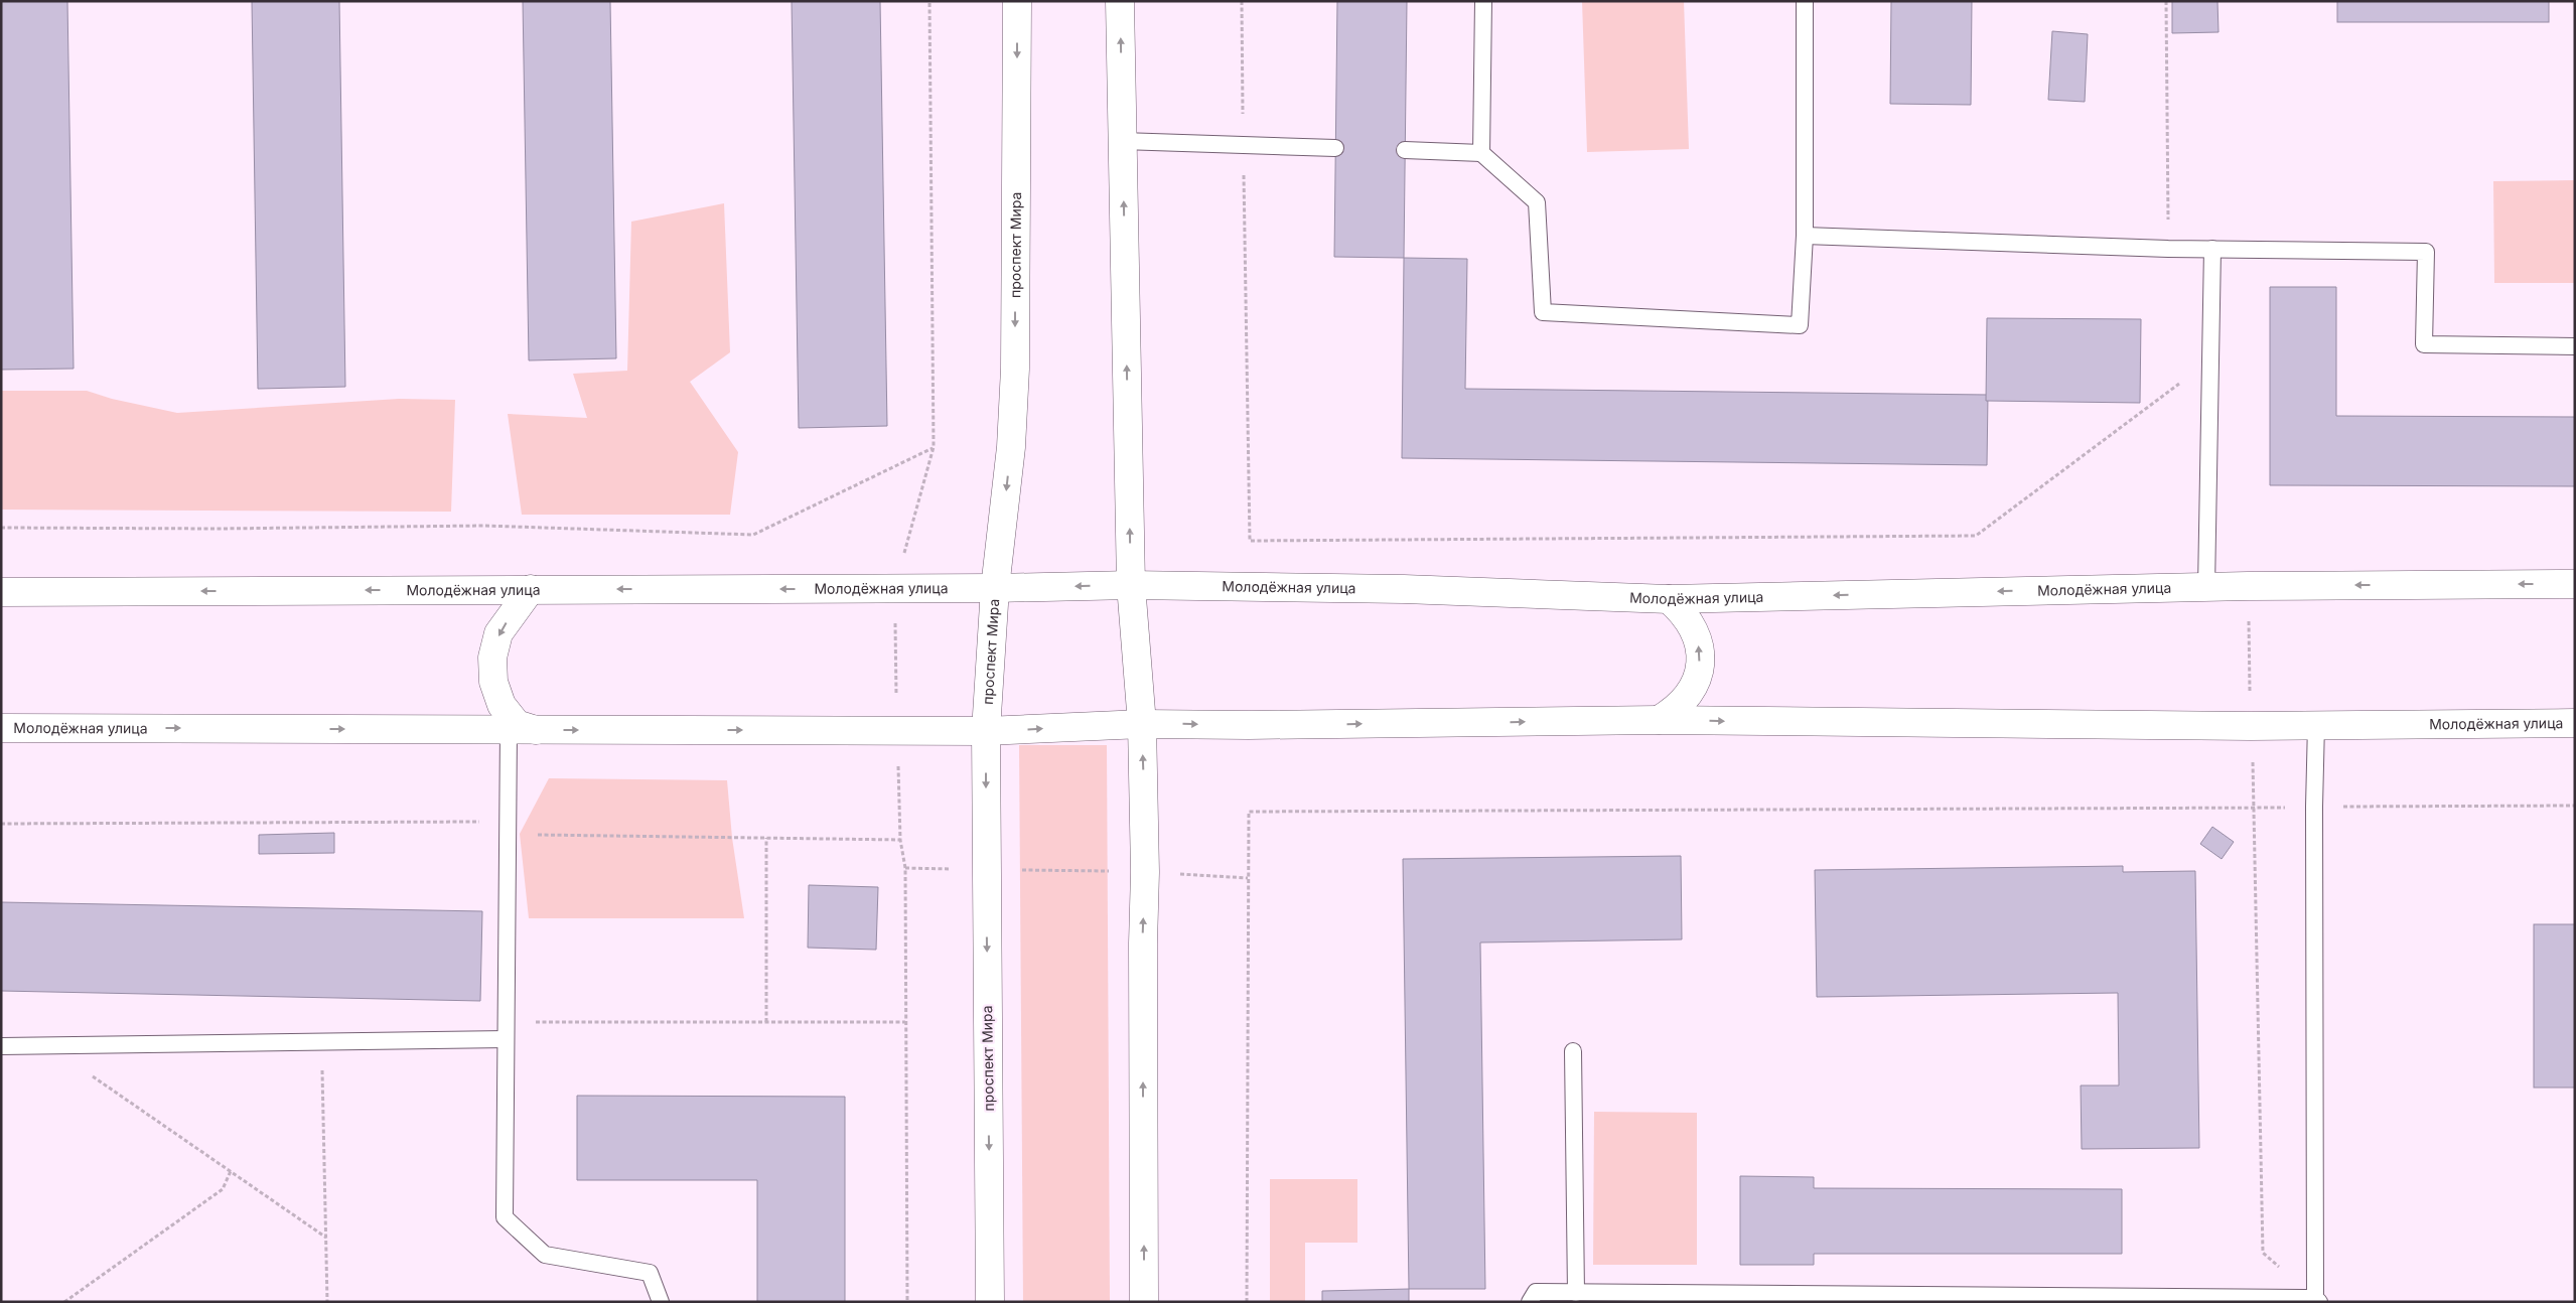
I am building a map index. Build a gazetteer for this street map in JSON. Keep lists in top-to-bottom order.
{
  "streets": {
    "street": ["проспект Мира", "Молодёжная улица"]
  },
  "crossings": [
    ["проспект Мира", "Молодёжная улица"]
  ]
}
